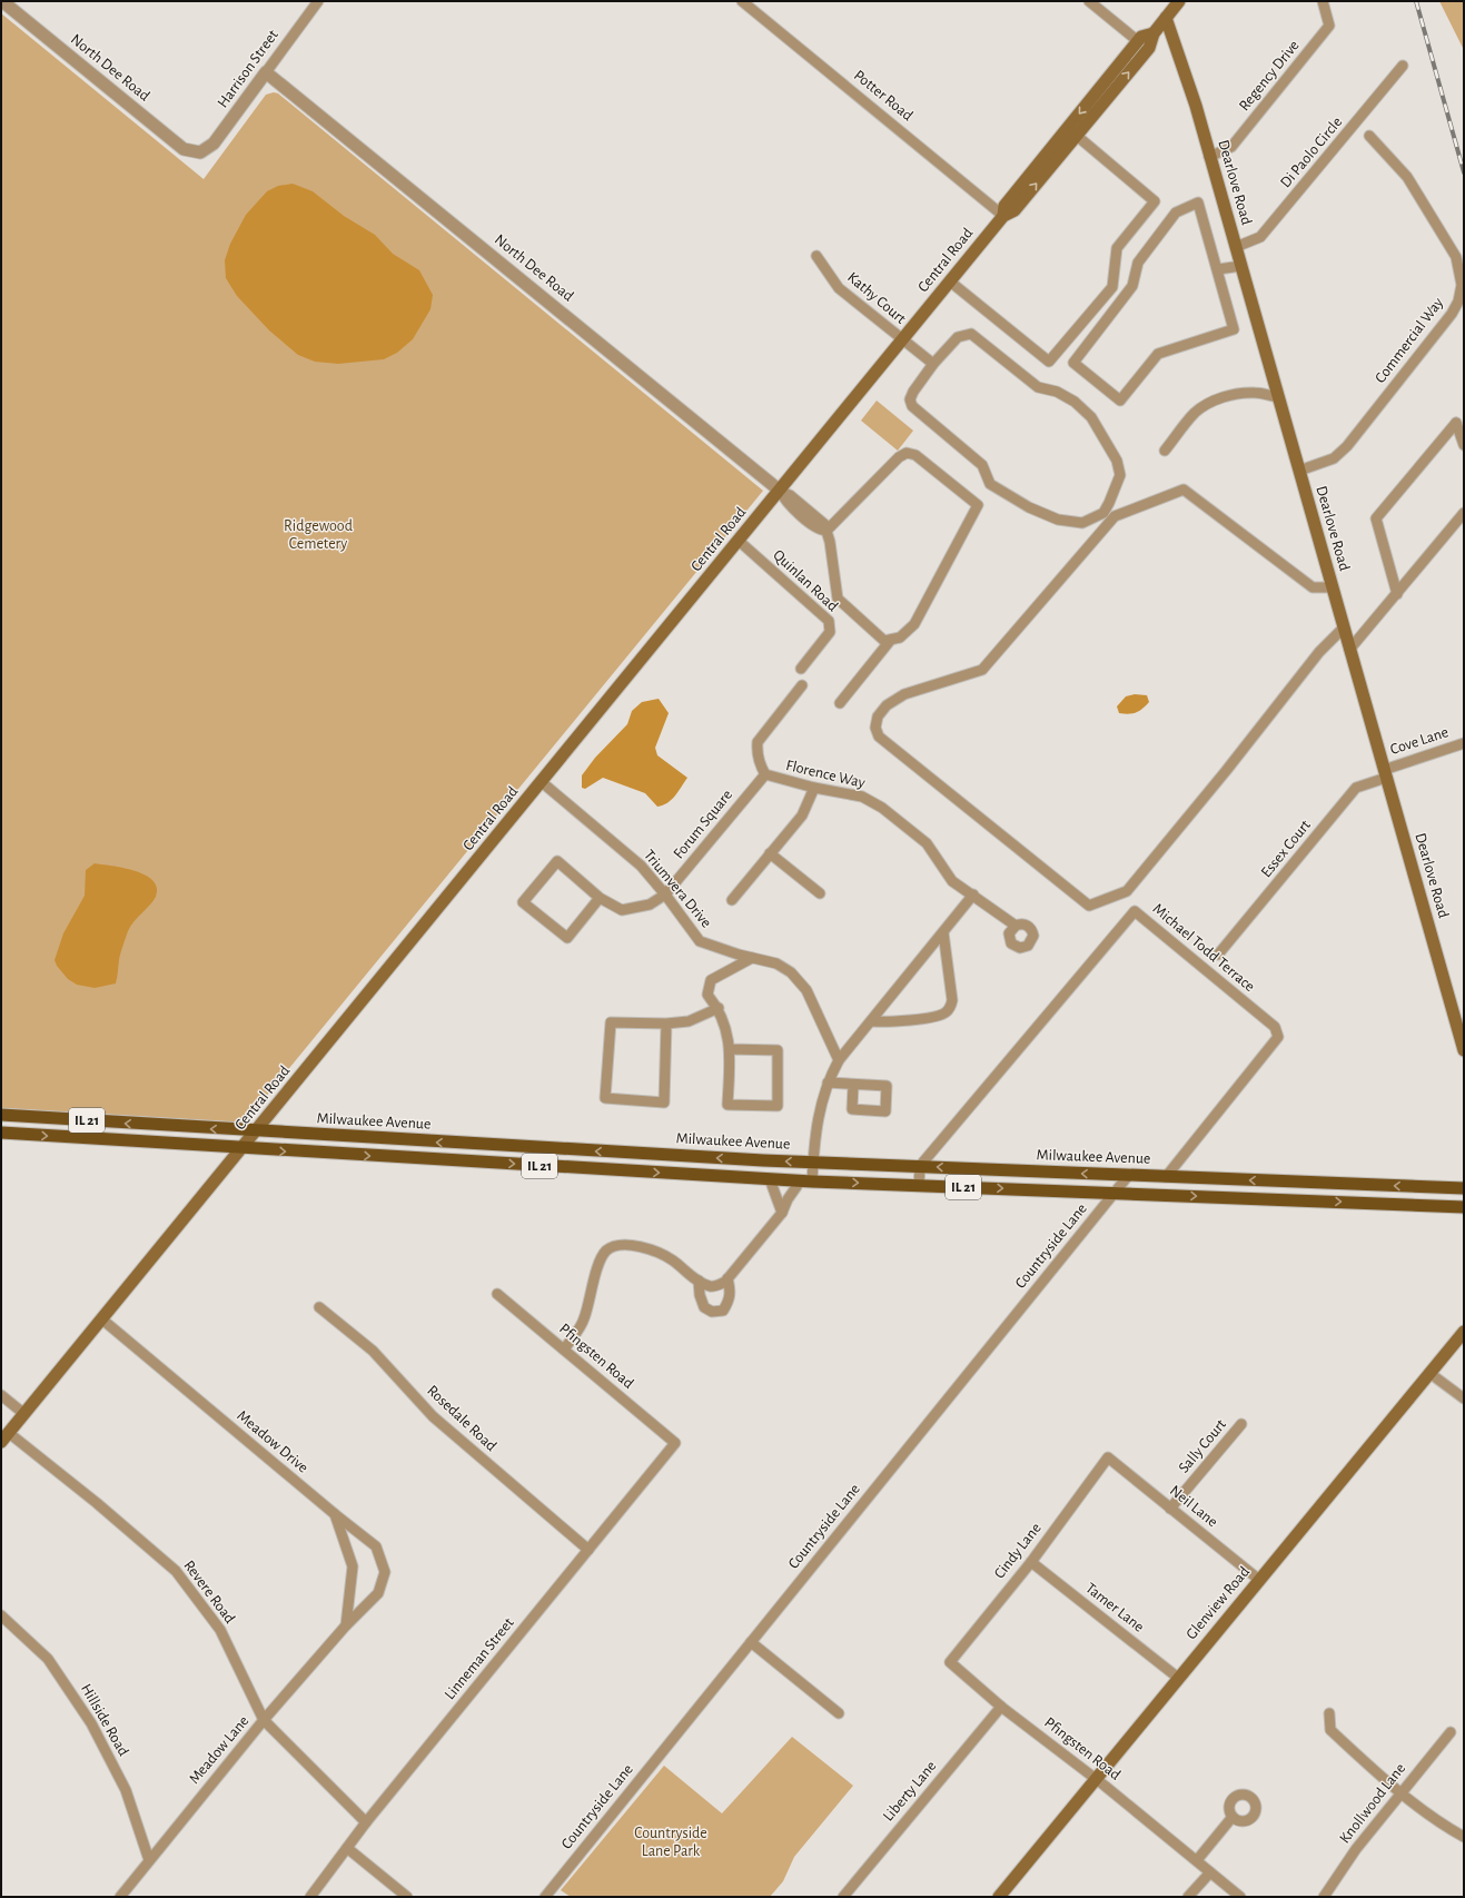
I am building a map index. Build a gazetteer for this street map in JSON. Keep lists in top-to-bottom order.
{
  "streets": {
    "main road": [
      "Dearlove Road",
      "Central Road",
      "IL 21",
      "Milwaukee Avenue",
      "Glenview Road"
    ],
    "street": [
      "North Dee Road",
      "Harrison Street",
      "Regency Drive",
      "Potter Road",
      "Di Paolo Circle",
      "Kathy Court",
      "Commercial Way",
      "Quinlan Road",
      "Cove Lane",
      "Florence Way",
      "Forum Square",
      "Essex Court",
      "Triumvera Drive",
      "Michael Todd Terrace",
      "Countryside Lane",
      "Pfingsten Road",
      "Rosedale Road",
      "Meadow Drive",
      "Sally Court",
      "Neil Lane",
      "Cindy Lane",
      "Revere Road",
      "Tamer Lane",
      "Linneman Street",
      "Hillside Road",
      "Meadow Lane",
      "Liberty Lane",
      "Knollwood Lane"
    ]
  },
  "crossings": [
    ["North Dee Road", "Harrison Street"],
    ["North Dee Road", "Central Road"],
    ["Regency Drive", "Dearlove Road"],
    ["Potter Road", "Central Road"],
    ["Di Paolo Circle", "Dearlove Road"],
    ["Dearlove Road", "Central Road"],
    ["Dearlove Road", "Commercial Way"],
    ["Dearlove Road", "Cove Lane"],
    ["Dearlove Road", "Essex Court"],
    ["Central Road", "Kathy Court"],
    ["Central Road", "Quinlan Road"],
    ["Central Road", "Triumvera Drive"],
    ["Central Road", "IL 21"],
    ["Central Road", "Milwaukee Avenue"],
    ["Central Road", "Meadow Drive"],
    ["Central Road", "Revere Road"],
    ["Cove Lane", "Essex Court"],
    ["Florence Way", "Forum Square"],
    ["Forum Square", "Triumvera Drive"],
    ["Michael Todd Terrace", "Milwaukee Avenue"],
    ["IL 21", "Countryside Lane"],
    ["Milwaukee Avenue", "Countryside Lane"],
    ["Pfingsten Road", "Cindy Lane"],
    ["Pfingsten Road", "Glenview Road"],
    ["Pfingsten Road", "Linneman Street"],
    ["Pfingsten Road", "Liberty Lane"],
    ["Rosedale Road", "Linneman Street"],
    ["Meadow Drive", "Meadow Lane"],
    ["Sally Court", "Neil Lane"],
    ["Neil Lane", "Cindy Lane"],
    ["Neil Lane", "Glenview Road"],
    ["Cindy Lane", "Tamer Lane"],
    ["Revere Road", "Linneman Street"],
    ["Revere Road", "Meadow Lane"],
    ["Glenview Road", "Tamer Lane"],
    ["Hillside Road", "Meadow Lane"]
  ],
  "parks": ["Ridgewood Cemetery", "Countryside Lane Park"]
}
